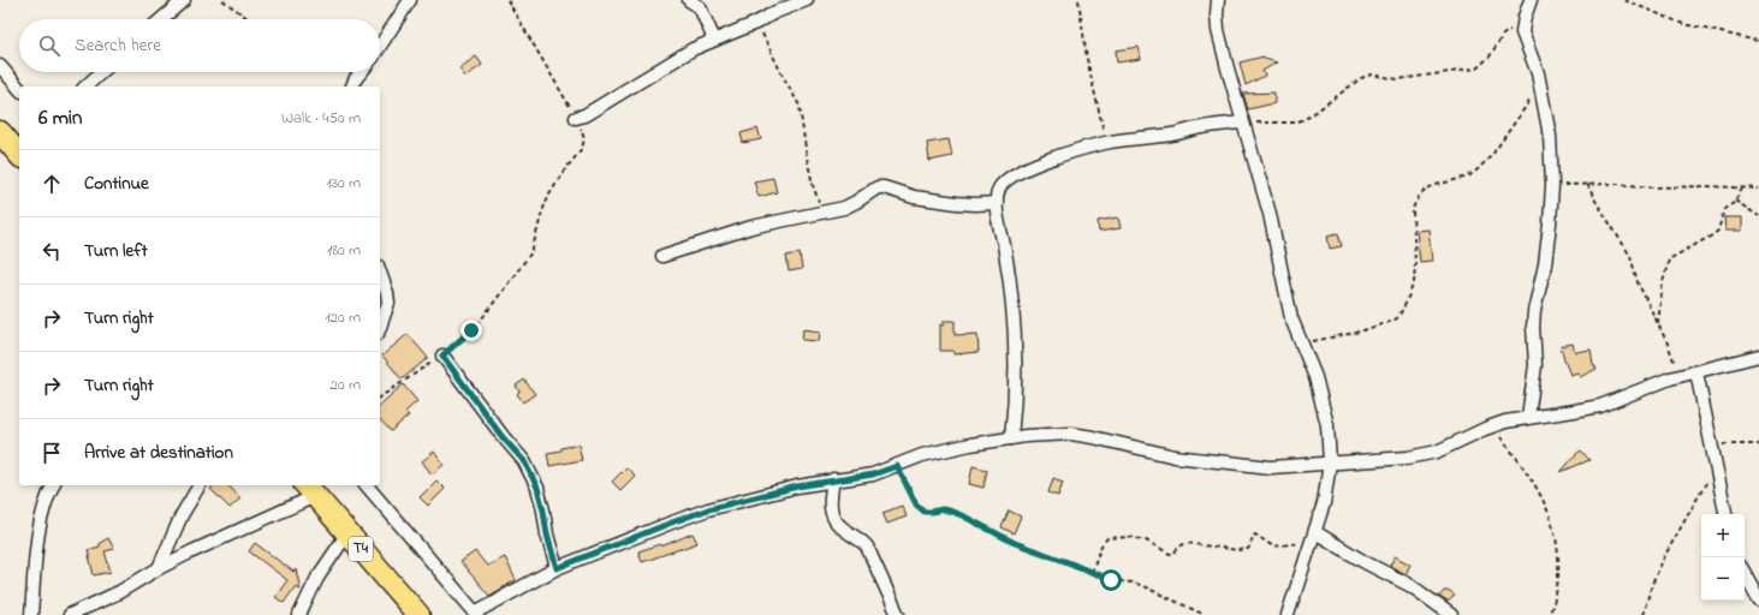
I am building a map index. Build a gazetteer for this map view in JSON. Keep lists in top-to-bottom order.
{
  "streets": {
    "highway": ["T4"]
  },
  "page": {
    "search": "Search here",
    "heading": ["6 min", "Walk · 450 m"],
    "list": [
      ["Continue", "130 m"],
      ["Turn left", "180 m"],
      ["Turn right", "120 m"],
      ["Turn right", "20 m"],
      "Arrive at destination"
    ],
    "map_buttons": ["+", "−"]
  }
}
